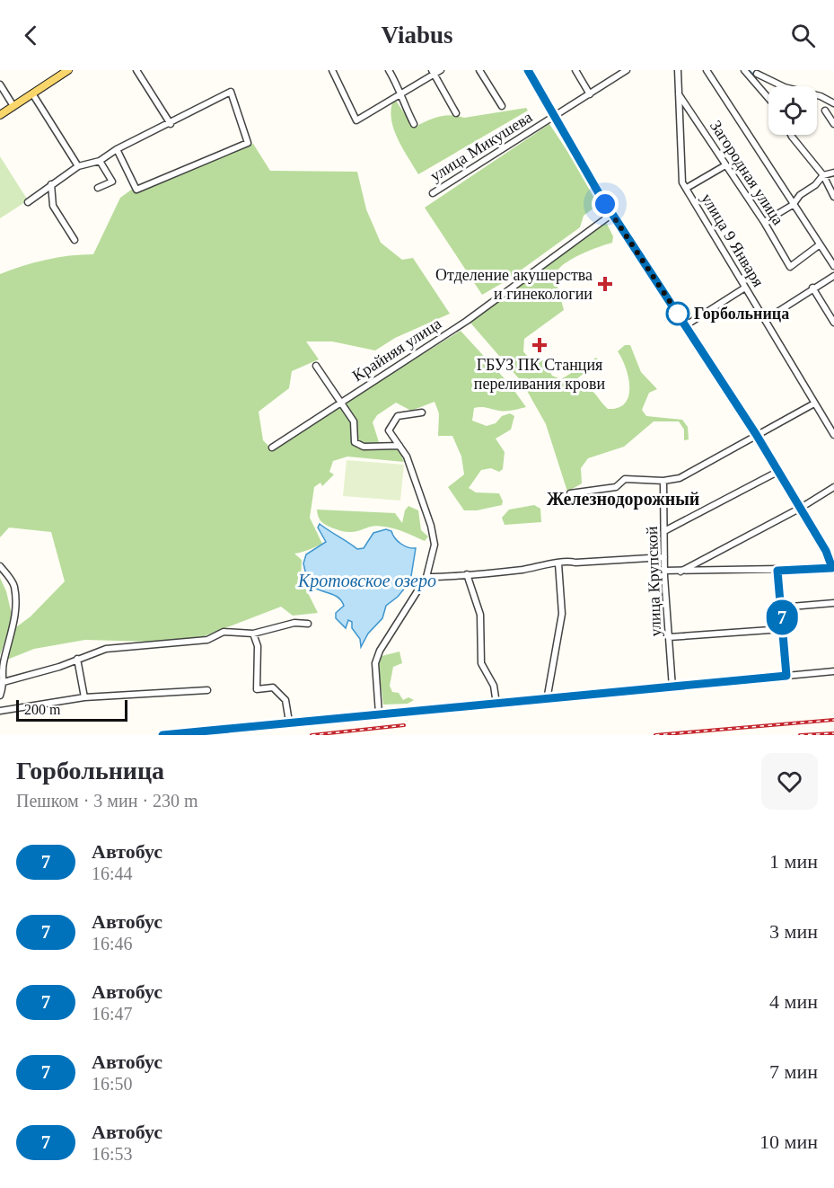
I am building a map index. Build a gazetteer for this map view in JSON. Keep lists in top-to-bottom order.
{
  "streets": {
    "street": [
      "улица Микушева",
      "Загородная улица",
      "улица 9 Января",
      "Крайняя улица",
      "улица Крупской"
    ]
  },
  "crossings": [
    ["Загородная улица", "улица 9 Января"]
  ],
  "districts": ["Железнодорожный"],
  "water": ["Кротовское озеро"],
  "places": {
    "health": ["Отделение акушерства и гинекологии", "ГБУЗ ПК Станция переливания крови"],
    "other": ["Горбольница"]
  },
  "lines": ["bus line 7"],
  "scale_bar": "200 m",
  "page": {
    "header": "Viabus",
    "on_map": "7",
    "scale": "200 m",
    "heading": ["Горбольница", "Пешком · 3 мин · 230 m"],
    "list": [
      {
        "mark": "7",
        "name": "Автобус",
        "note": "16:44",
        "value": "1 мин"
      },
      {
        "mark": "7",
        "name": "Автобус",
        "note": "16:46",
        "value": "3 мин"
      },
      {
        "mark": "7",
        "name": "Автобус",
        "note": "16:47",
        "value": "4 мин"
      },
      {
        "mark": "7",
        "name": "Автобус",
        "note": "16:50",
        "value": "7 мин"
      },
      {
        "mark": "7",
        "name": "Автобус",
        "note": "16:53",
        "value": "10 мин"
      }
    ]
  }
}
